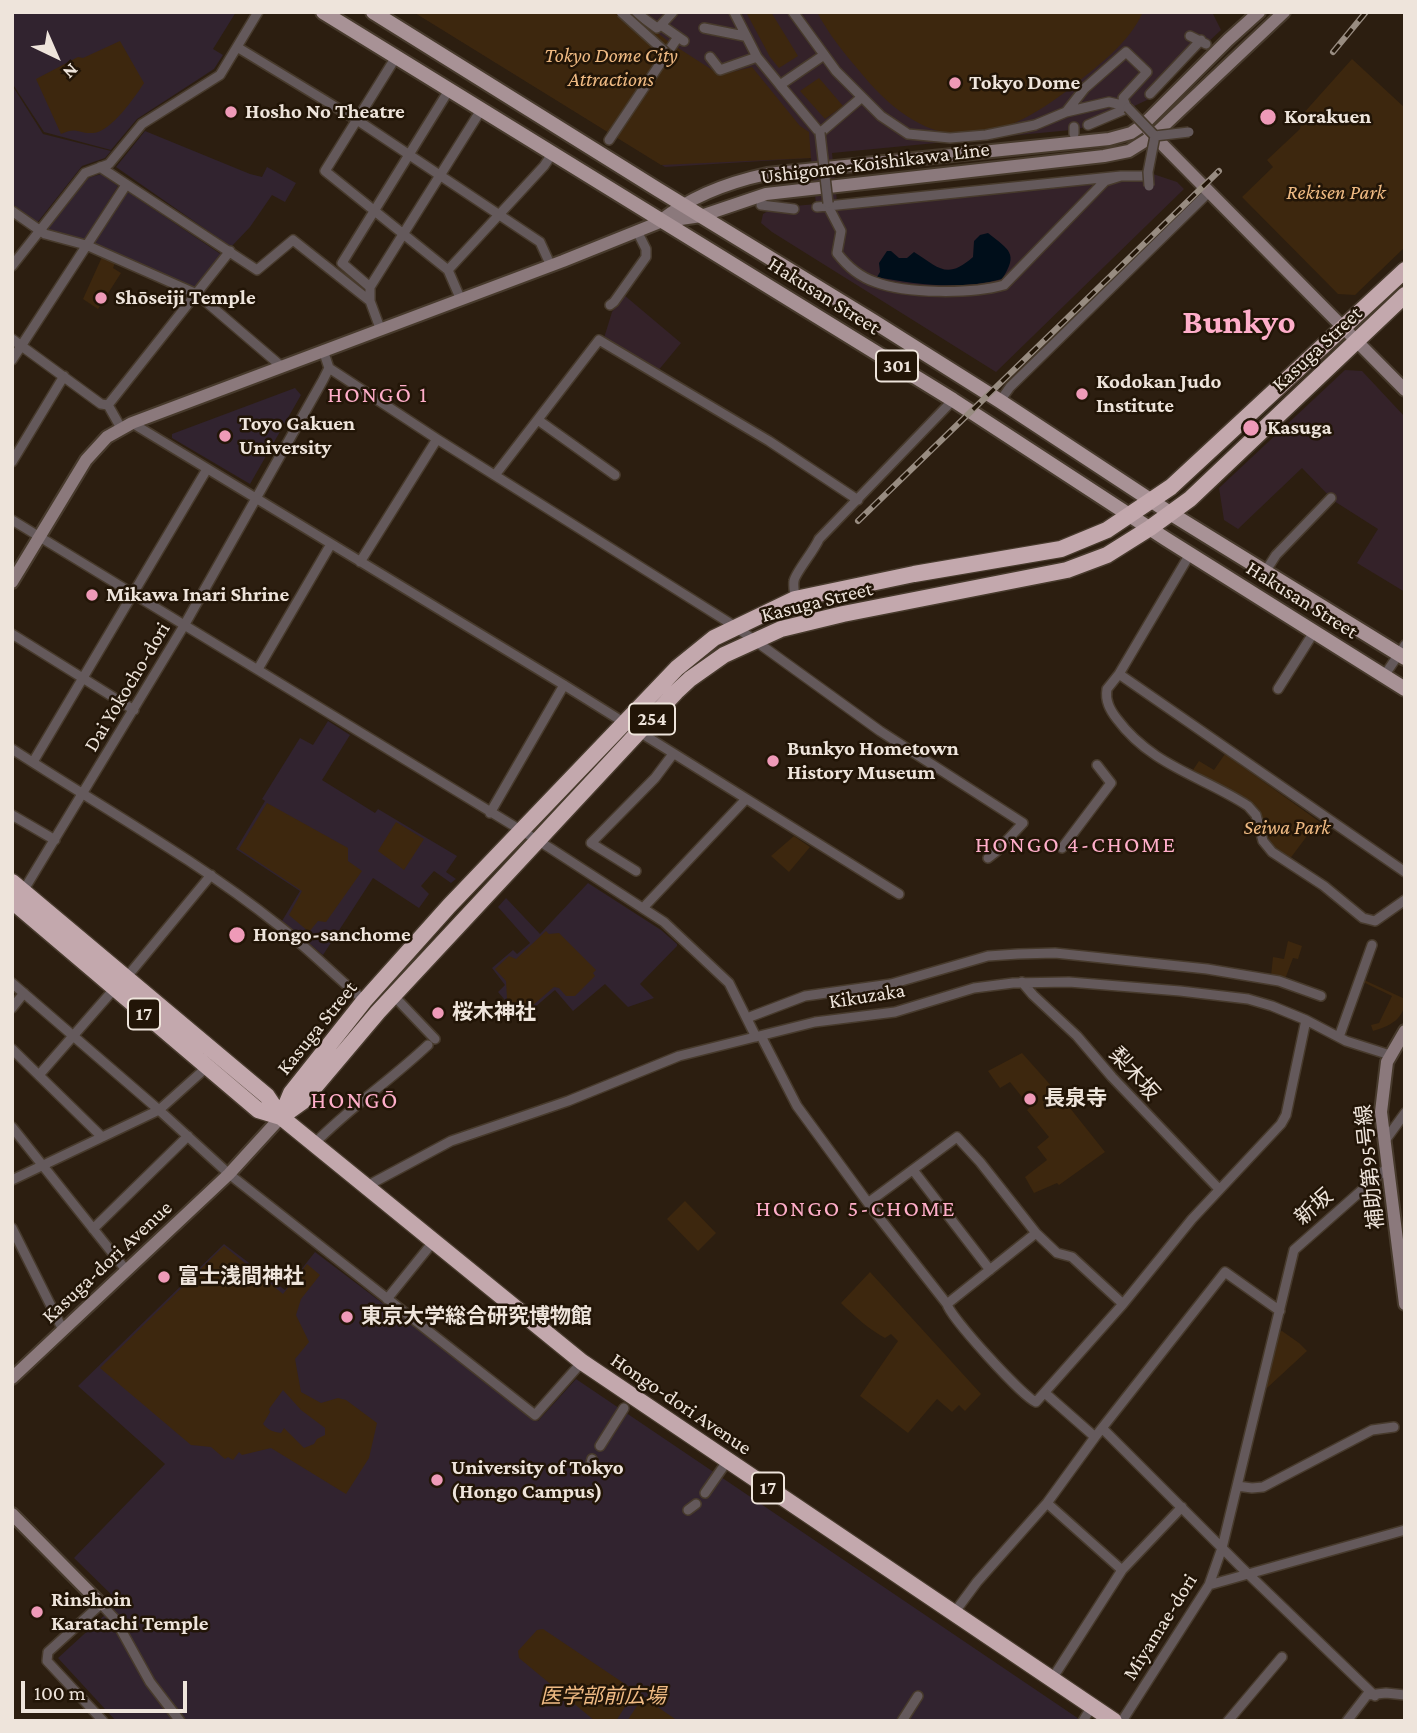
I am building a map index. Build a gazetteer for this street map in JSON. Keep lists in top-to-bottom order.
{
  "streets": {
    "highway": [
      "Kasuga Street",
      "254",
      "17",
      "Hongo-dori Avenue"
    ],
    "main road": [
      "Ushigome-Koishikawa Line",
      "Hakusan Street",
      "301",
      "補助第95号線",
      "Kasuga-dori Avenue"
    ],
    "street": [
      "Dai Yokocho-dori",
      "Kikuzaka",
      "梨木坂",
      "新坂",
      "Miyamae-dori"
    ]
  },
  "crossings": [
    ["Ushigome-Koishikawa Line", "Hakusan Street"],
    ["Hakusan Street", "Kasuga Street"],
    ["Kasuga Street", "Kasuga-dori Avenue"],
    ["Kasuga Street", "Hongo-dori Avenue"],
    ["Dai Yokocho-dori", "Hongo-dori Avenue"],
    ["Kikuzaka", "梨木坂"],
    ["Kikuzaka", "補助第95号線"],
    ["Kikuzaka", "Hongo-dori Avenue"],
    ["補助第95号線", "新坂"],
    ["新坂", "Miyamae-dori"],
    ["Kasuga-dori Avenue", "Hongo-dori Avenue"]
  ],
  "districts": [
    "Bunkyo",
    "HONGŌ 1",
    "HONGO 4-CHOME",
    "HONGŌ",
    "HONGO 5-CHOME"
  ],
  "parks": [
    "Tokyo Dome City Attractions",
    "Rekisen Park",
    "Seiwa Park",
    "医学部前広場"
  ],
  "places": [
    "Tokyo Dome",
    "Hosho No Theatre",
    "Korakuen",
    "Shōseiji Temple",
    "Kodokan Judo Institute",
    "Kasuga",
    "Toyo Gakuen University",
    "Mikawa Inari Shrine",
    "Bunkyo Hometown History Museum",
    "Hongo-sanchome",
    "桜木神社",
    "長泉寺",
    "富士浅間神社",
    "東京大学総合研究博物館",
    "University of Tokyo (Hongo Campus)",
    "Rinshoin Karatachi Temple"
  ],
  "scale_bar": "100 m",
  "north": "bottom right"
}
